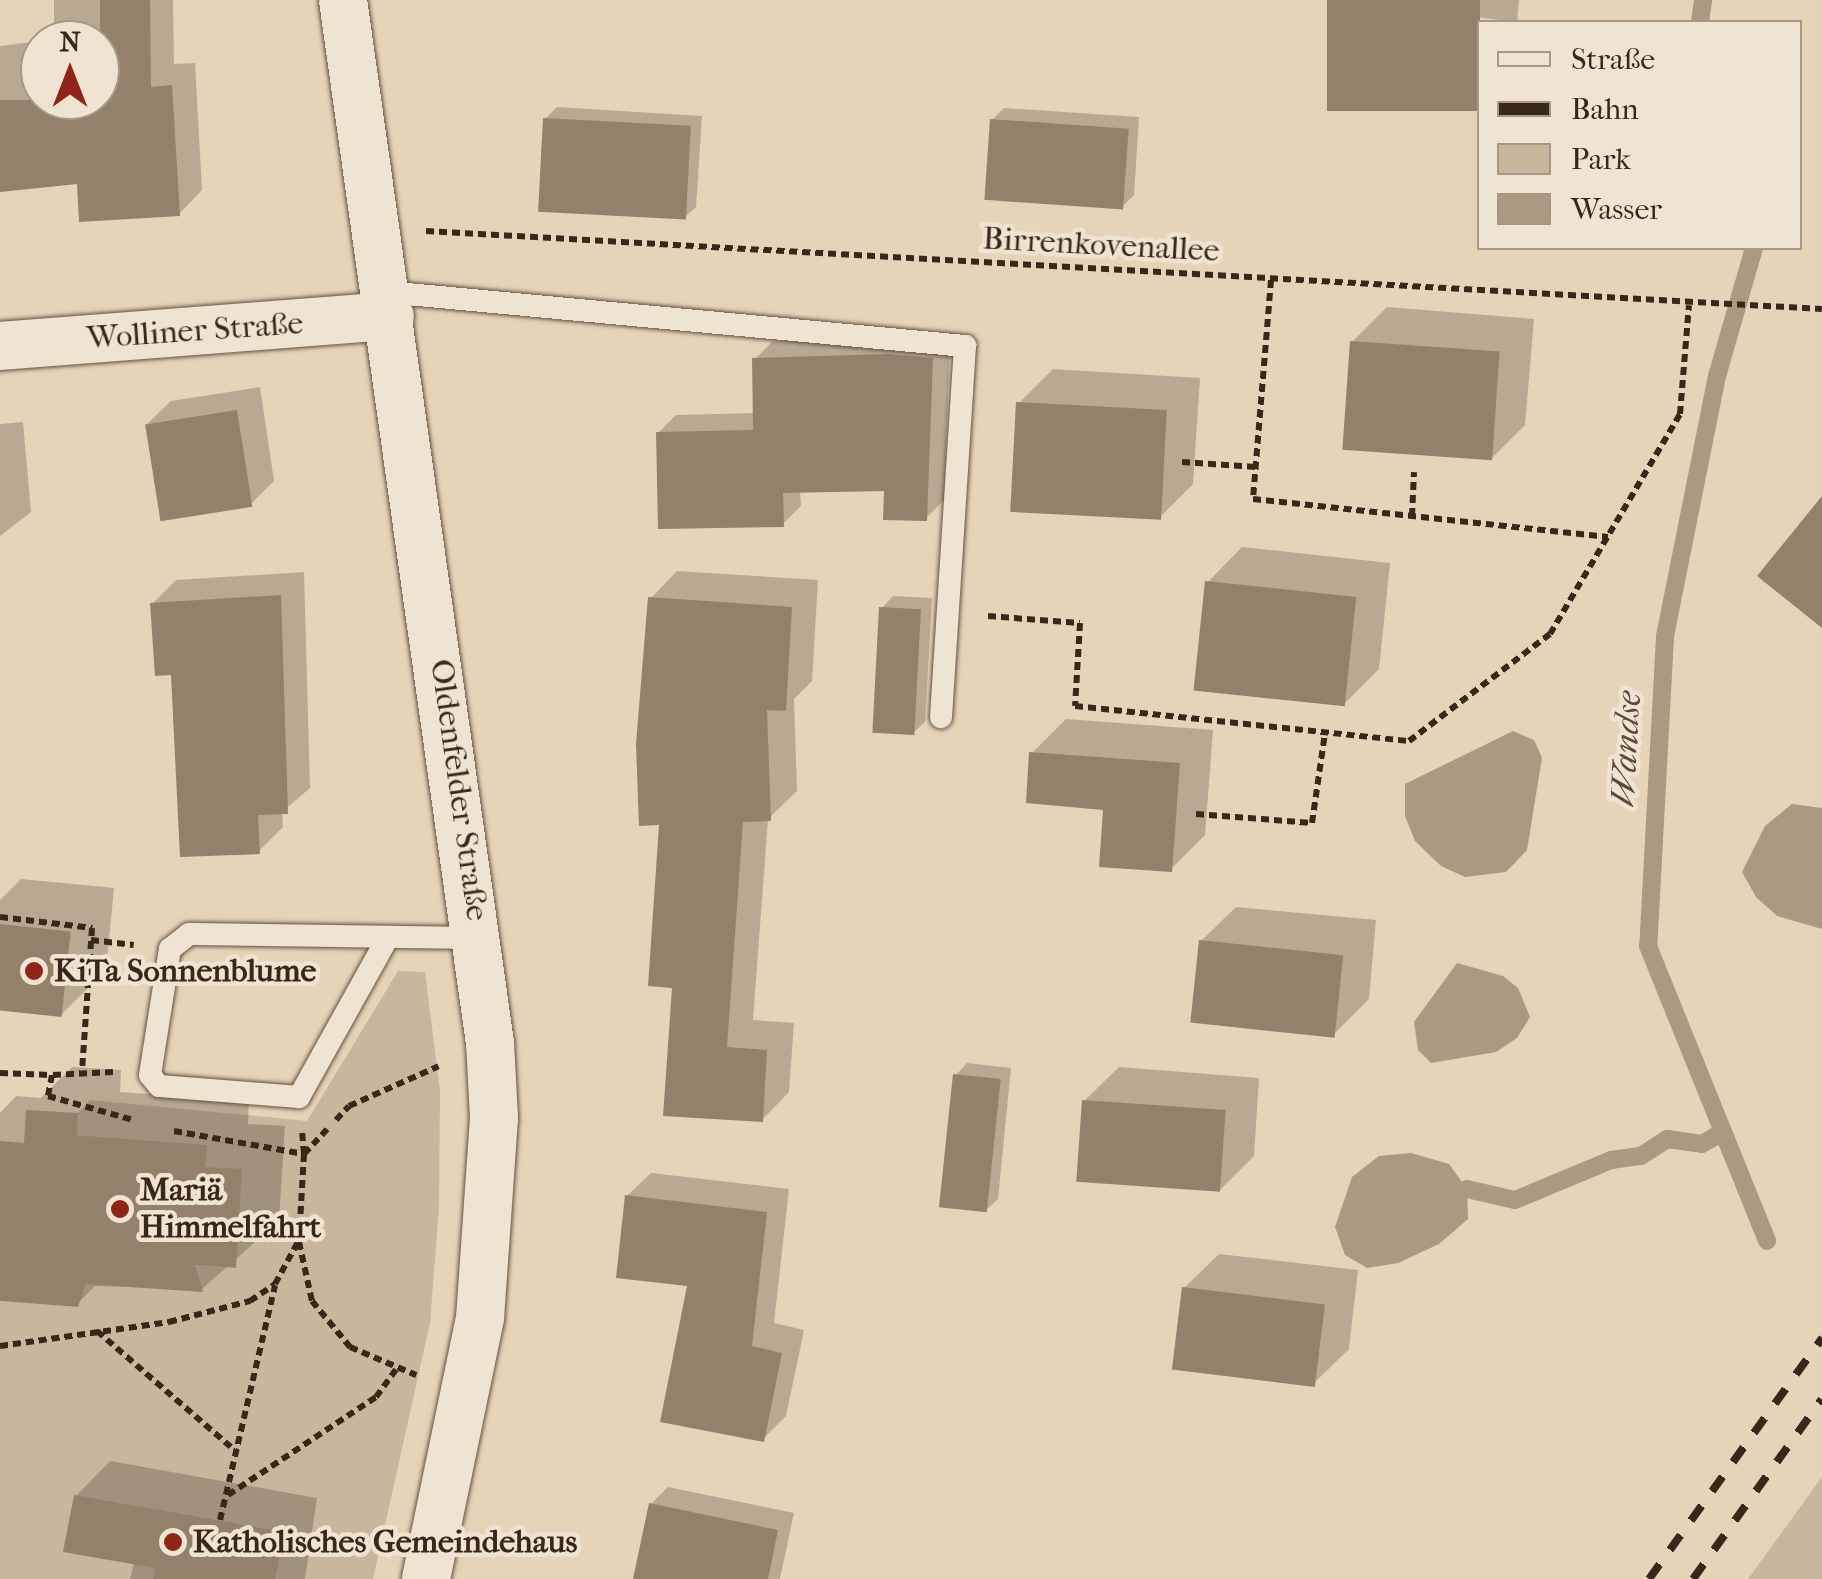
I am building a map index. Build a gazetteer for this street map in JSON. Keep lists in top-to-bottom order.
{
  "streets": {
    "street": ["Wolliner Straße", "Oldenfelder Straße"],
    "path": ["Birrenkovenallee"]
  },
  "crossings": [
    ["Birrenkovenallee", "Oldenfelder Straße"],
    ["Wolliner Straße", "Oldenfelder Straße"]
  ],
  "water": ["Wandse"],
  "places": ["KiTa Sonnenblume", "Mariä Himmelfahrt", "Katholisches Gemeindehaus"],
  "legend": [
    "Straße",
    "Bahn",
    "Park",
    "Wasser"
  ],
  "north": "top"
}
